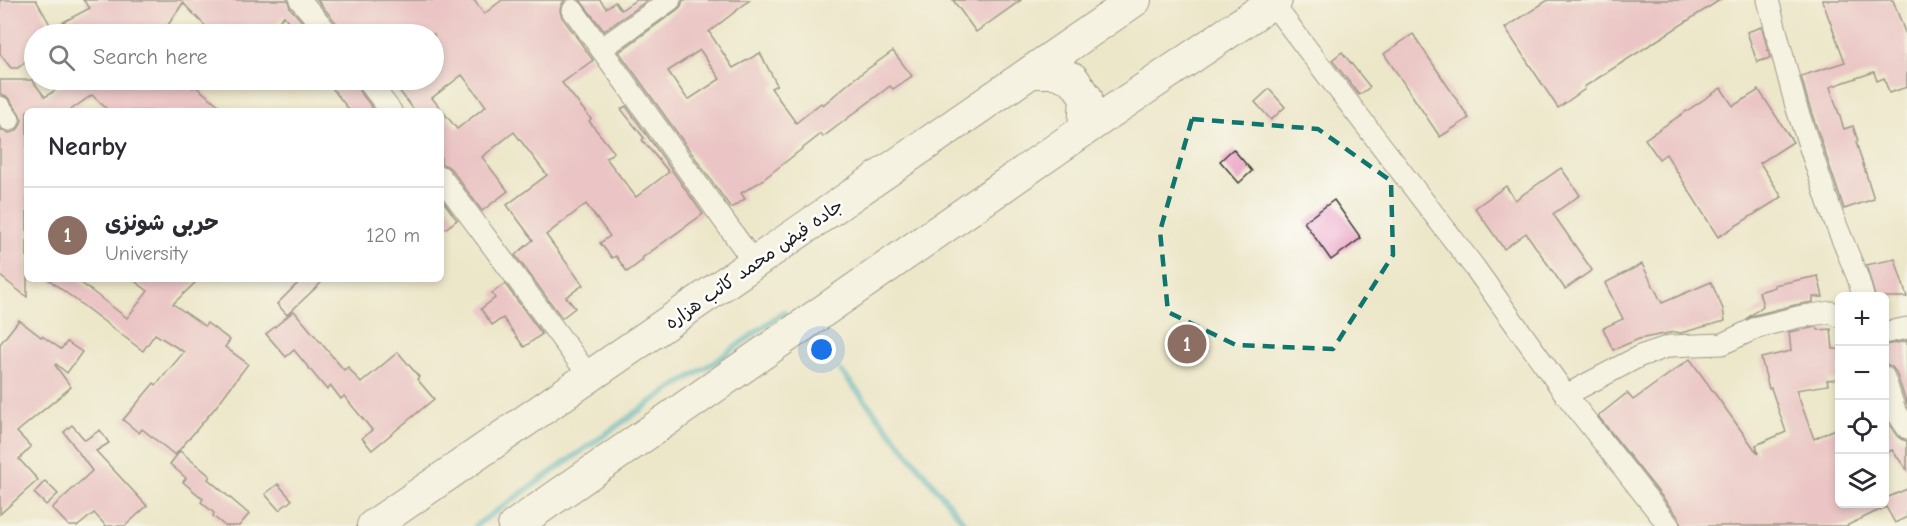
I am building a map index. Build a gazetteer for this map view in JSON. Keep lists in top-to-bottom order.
{
  "streets": {
    "main road": ["جاده فیض محمد کاتب هزاره"]
  },
  "page": {
    "search": "Search here",
    "heading": "Nearby",
    "list": [
      {
        "mark": "1",
        "name": "حربی شونزی",
        "note": "University",
        "value": "120 m"
      }
    ],
    "map_buttons": ["+", "−"],
    "pins": "1"
  }
}
